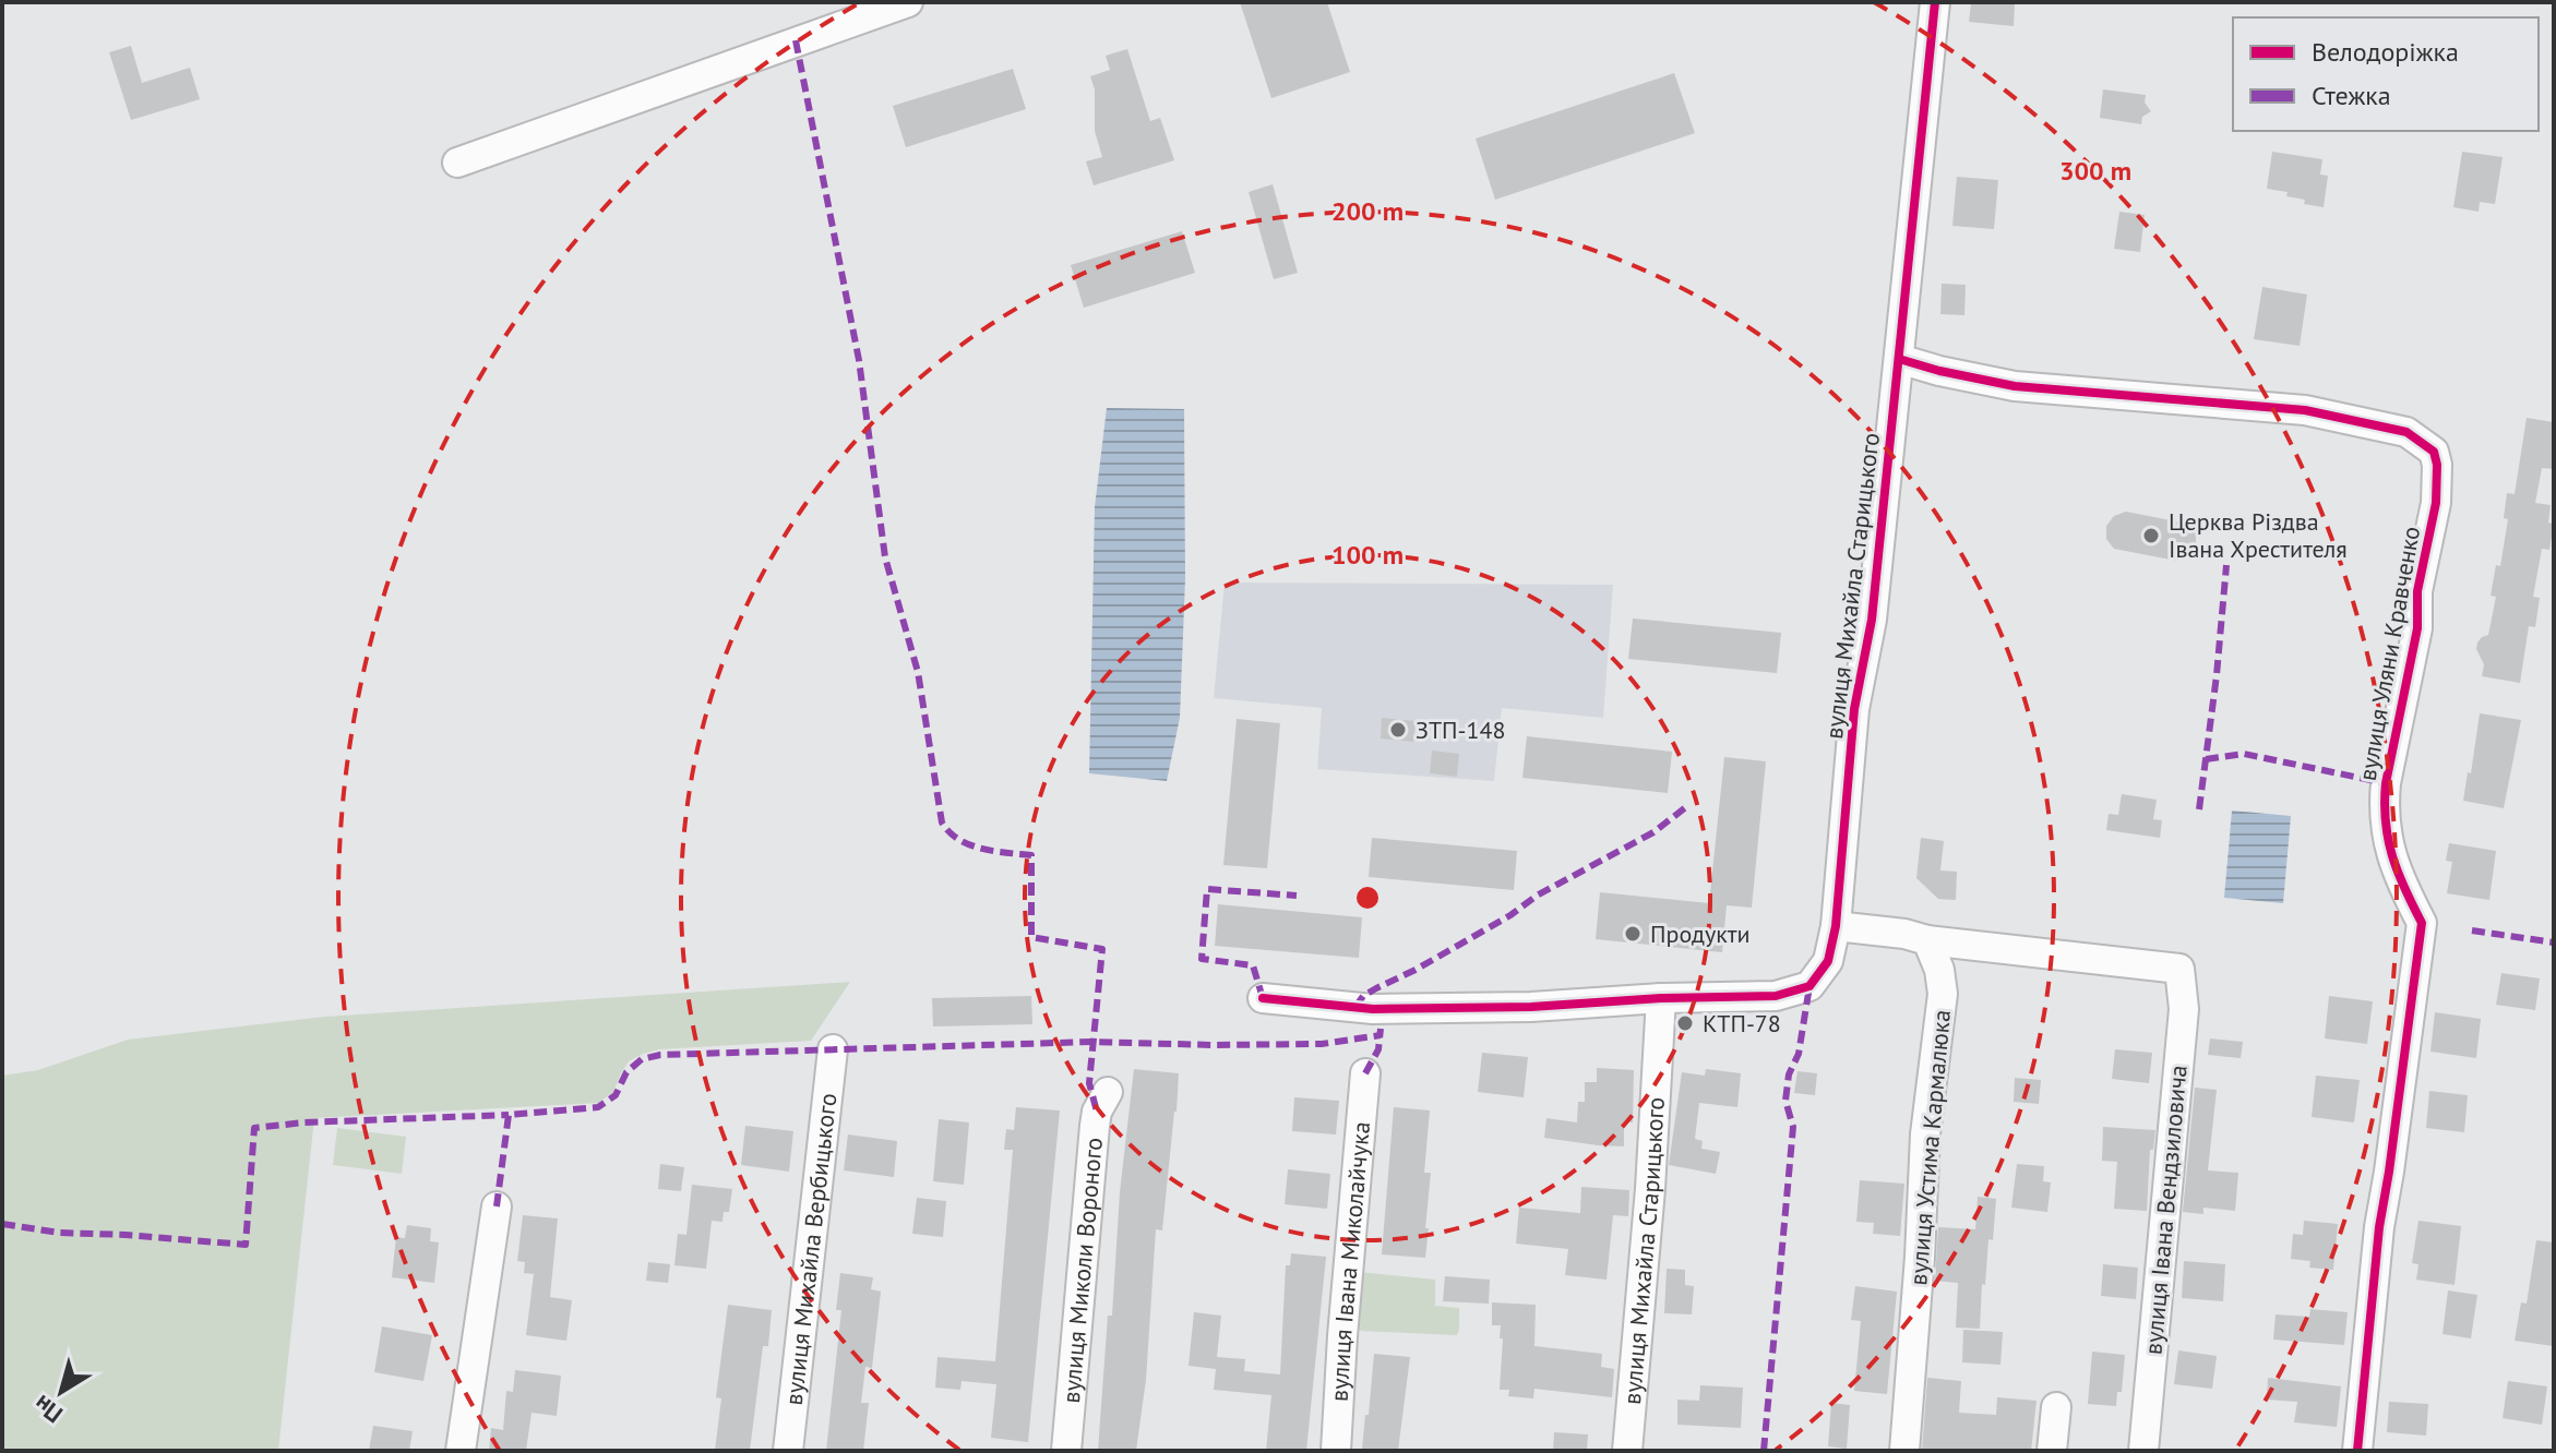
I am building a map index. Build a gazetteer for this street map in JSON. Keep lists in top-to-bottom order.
{
  "streets": {
    "street": [
      "вулиця Михайла Старицького",
      "вулиця Уляни Кравченко",
      "вулиця Устима Кармалюка",
      "вулиця Івана Вендзиловича",
      "вулиця Михайла Вербицького",
      "вулиця Івана Миколайчука",
      "вулиця Миколи Вороного"
    ]
  },
  "crossings": [
    ["вулиця Михайла Старицького", "вулиця Уляни Кравченко"],
    ["вулиця Устима Кармалюка", "вулиця Івана Вендзиловича"]
  ],
  "places": [
    "Церква Різдва Івана Хрестителя",
    "ЗТП-148",
    "Продукти",
    "КТП-78"
  ],
  "legend": ["Велодоріжка", "Стежка"],
  "north": "bottom left",
  "rings": ["300 m", "200 m", "100 m"]
}
